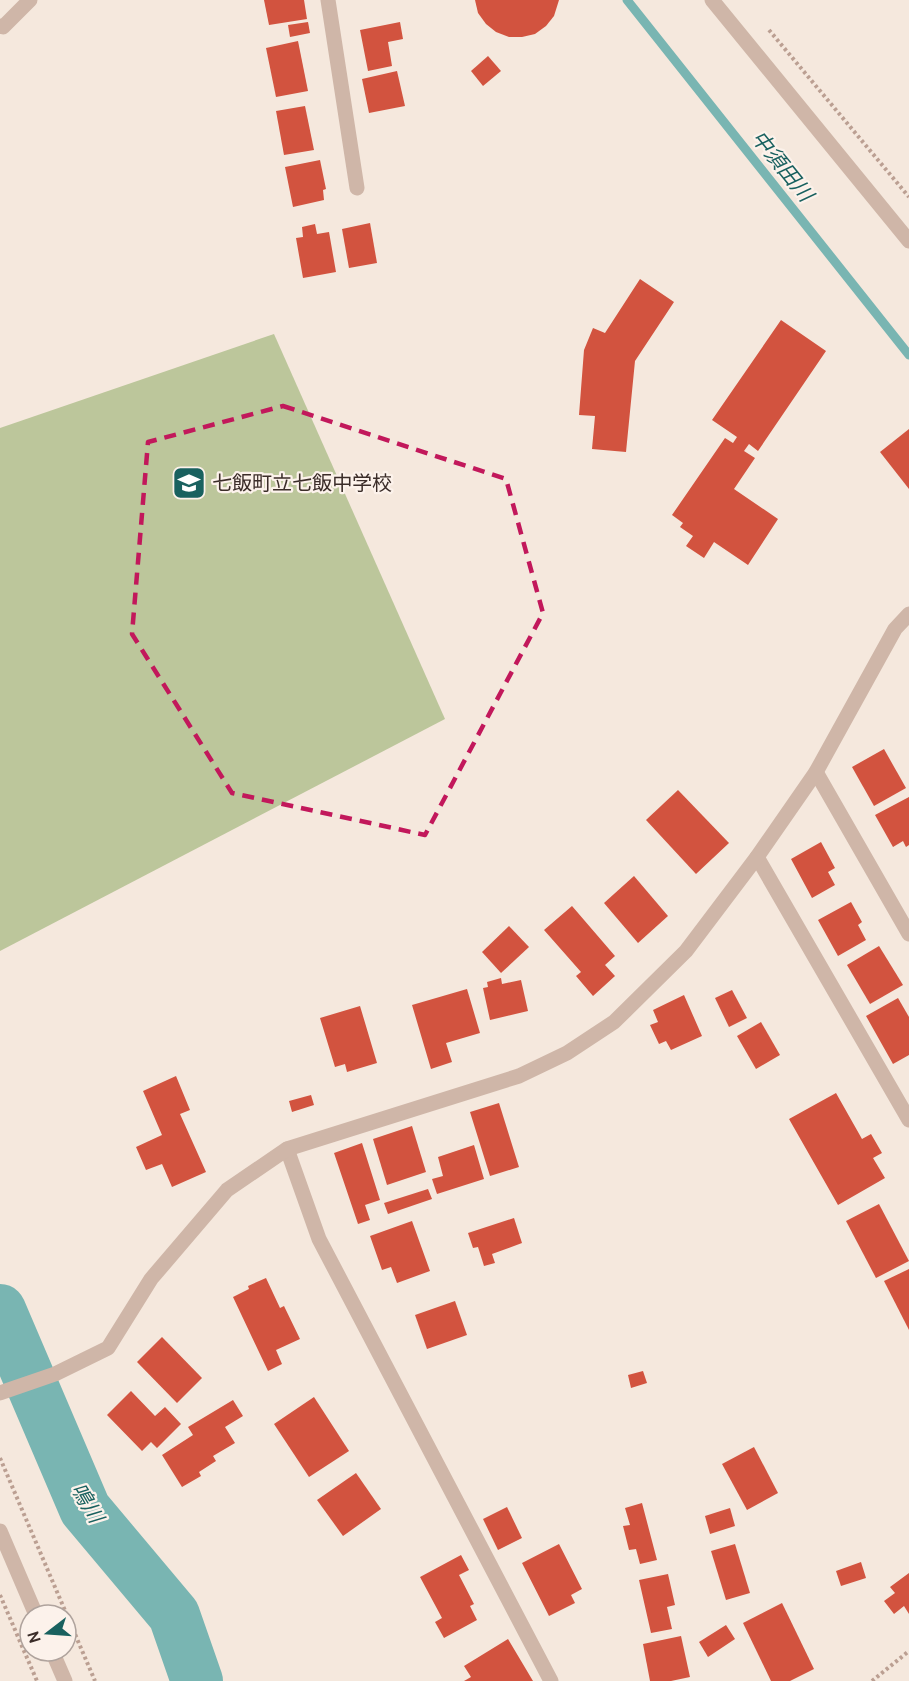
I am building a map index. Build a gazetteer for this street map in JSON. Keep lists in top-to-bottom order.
{
  "water": ["中須田川", "鳴川"],
  "places": {
    "school or university": ["七飯町立七飯中学校"]
  },
  "north": "left"
}
